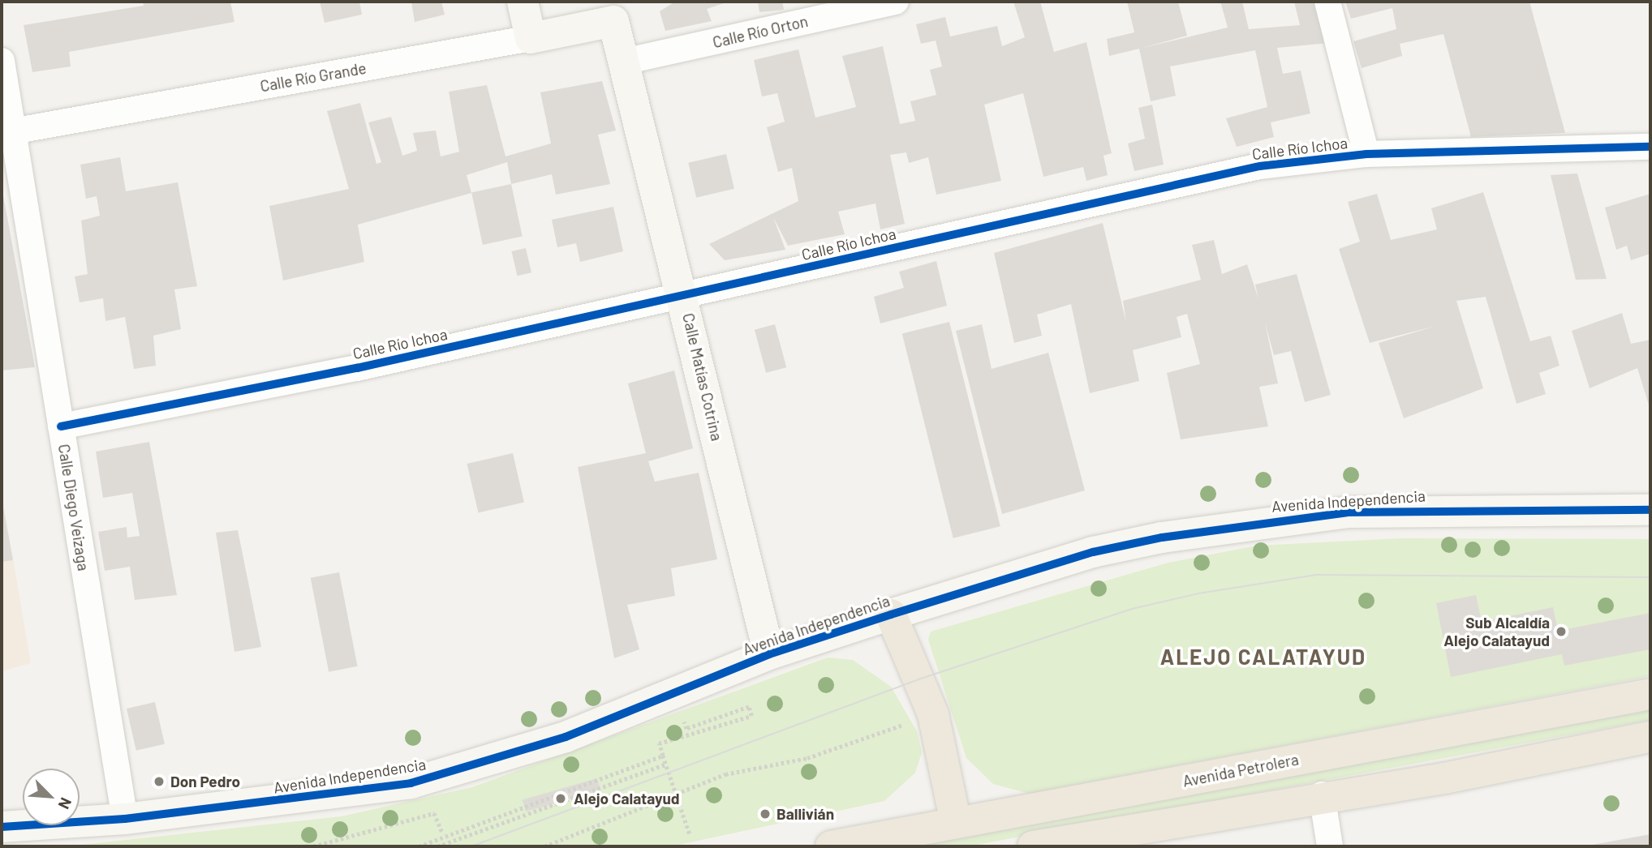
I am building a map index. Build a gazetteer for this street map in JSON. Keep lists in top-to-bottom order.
{
  "streets": {
    "highway": ["Avenida Petrolera"],
    "street": [
      "Calle Río Orton",
      "Calle Río Grande",
      "Calle Río Ichoa",
      "Calle Matías Cotrina",
      "Avenida Independencia",
      "Calle Diego Veizaga"
    ]
  },
  "crossings": [
    ["Calle Río Orton", "Calle Matías Cotrina"],
    ["Calle Río Grande", "Calle Matías Cotrina"],
    ["Calle Río Grande", "Calle Diego Veizaga"],
    ["Calle Río Ichoa", "Calle Matías Cotrina"],
    ["Calle Río Ichoa", "Calle Diego Veizaga"],
    ["Calle Matías Cotrina", "Avenida Independencia"],
    ["Avenida Independencia", "Calle Diego Veizaga"]
  ],
  "districts": ["ALEJO CALATAYUD"],
  "places": [
    "Sub Alcaldía Alejo Calatayud",
    "Don Pedro",
    "Alejo Calatayud",
    "Ballivián"
  ],
  "north": "bottom right"
}
